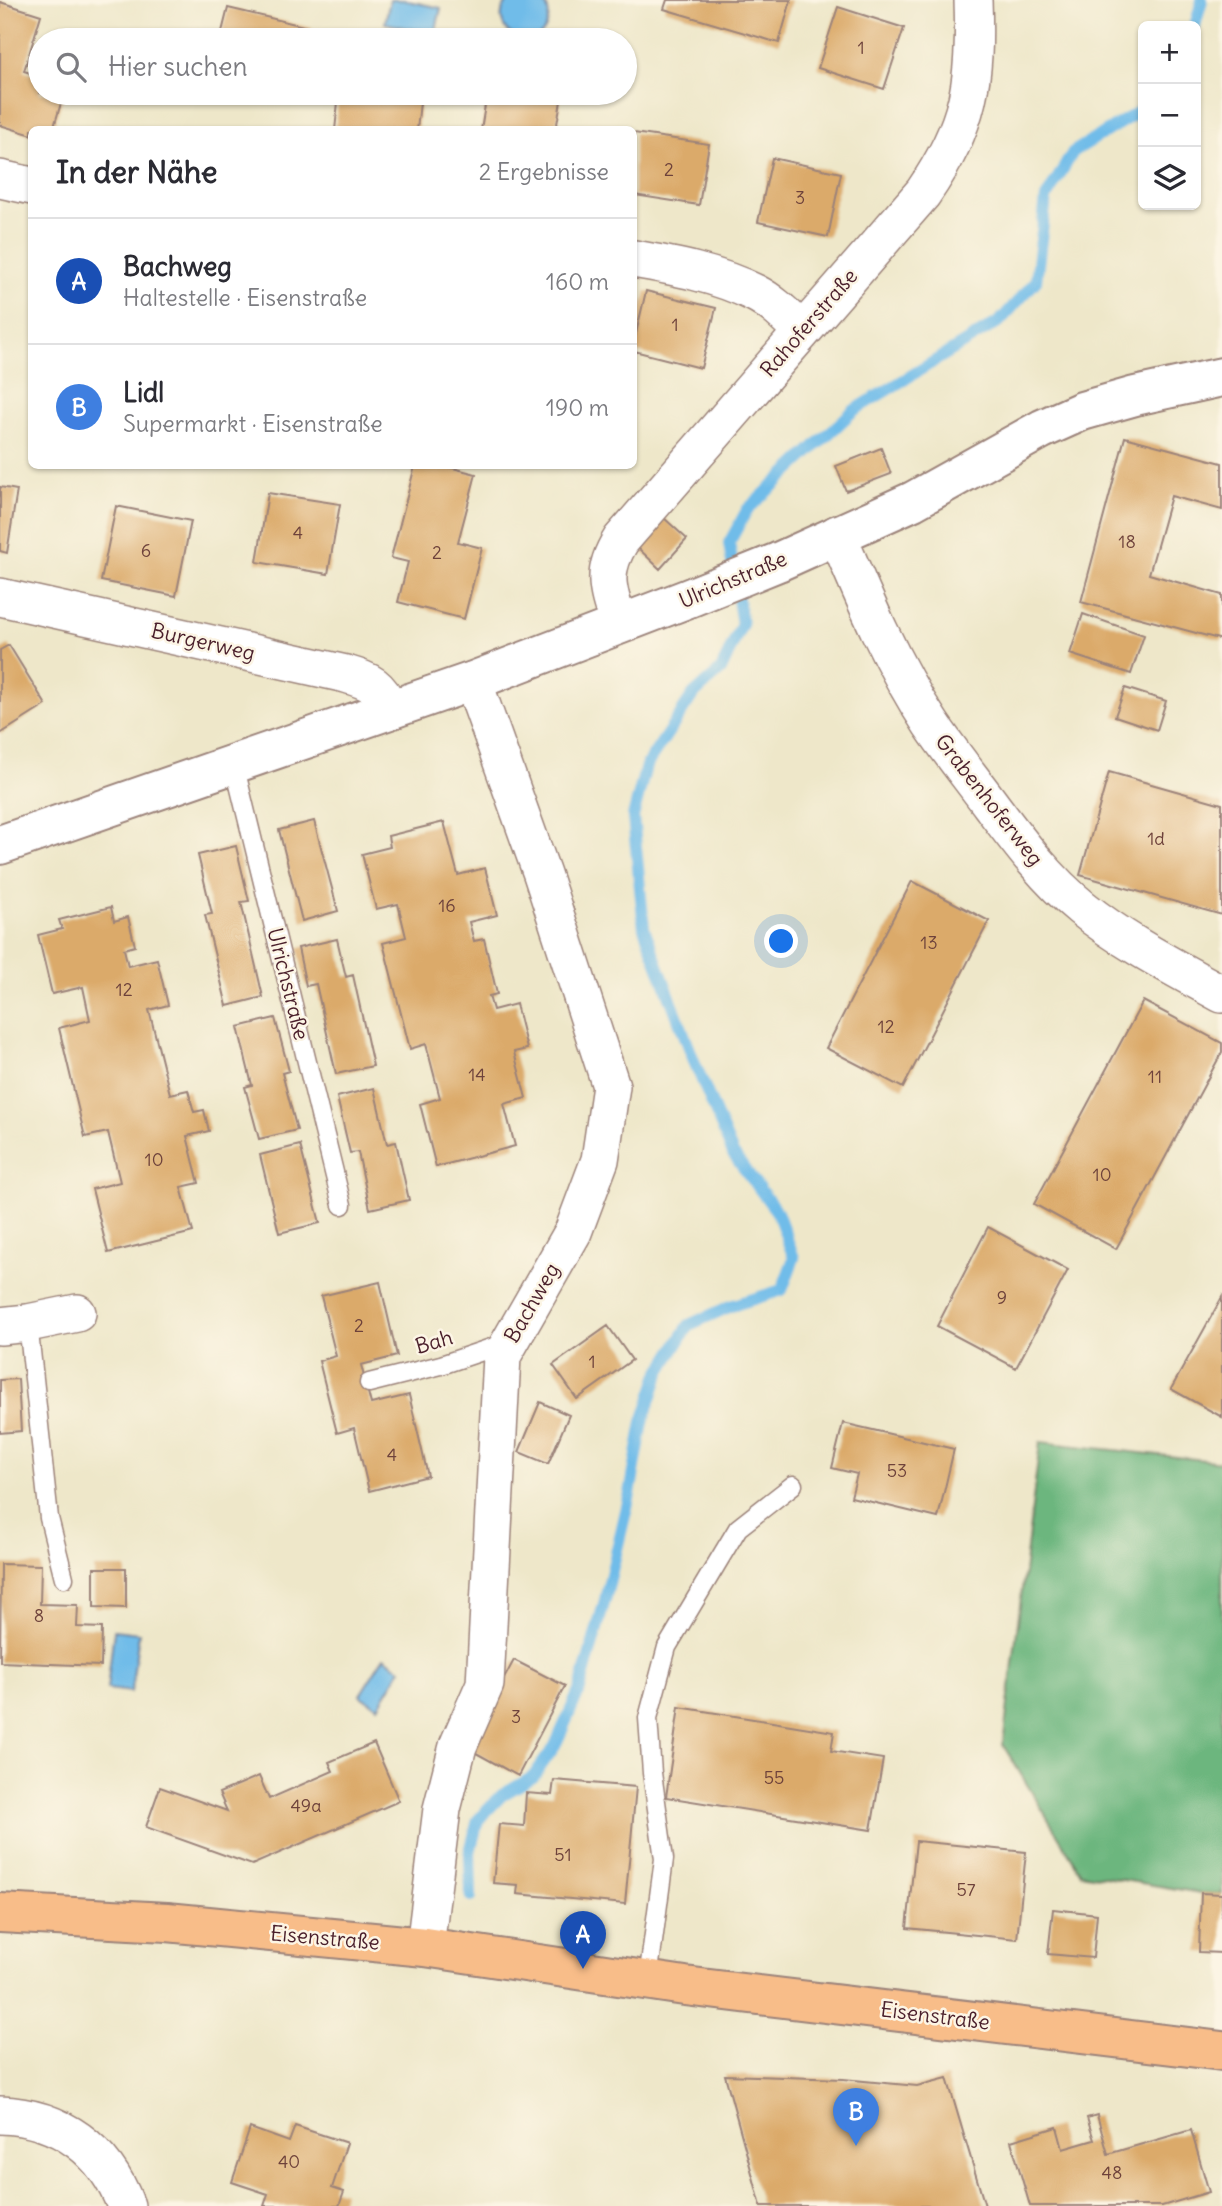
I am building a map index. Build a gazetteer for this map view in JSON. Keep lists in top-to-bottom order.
{
  "streets": {
    "main road": ["Eisenstraße"],
    "street": [
      "Rahoferstraße",
      "Ulrichstraße",
      "Burgerweg",
      "Grabenhoferweg",
      "Bachweg"
    ],
    "lane": ["Bah"]
  },
  "crossings": [
    ["Rahoferstraße", "Ulrichstraße"],
    ["Ulrichstraße", "Burgerweg"],
    ["Ulrichstraße", "Grabenhoferweg"],
    ["Ulrichstraße", "Bachweg"],
    ["Bachweg", "Bah"],
    ["Bachweg", "Eisenstraße"]
  ],
  "house_numbers": [
    "1",
    "2",
    "3",
    "1",
    "4",
    "18",
    "6",
    "2",
    "1d",
    "16",
    "13",
    "12",
    "12",
    "14",
    "11",
    "10",
    "10",
    "9",
    "2",
    "1",
    "4",
    "53",
    "8",
    "3",
    "55",
    "49a",
    "51",
    "57",
    "40",
    "48"
  ],
  "page": {
    "map_buttons": ["+", "−"],
    "search": "Hier suchen",
    "heading": ["In der Nähe", "2 Ergebnisse"],
    "list": [
      {
        "mark": "A",
        "name": "Bachweg",
        "note": "Haltestelle · Eisenstraße",
        "value": "160 m"
      },
      {
        "mark": "B",
        "name": "Lidl",
        "note": "Supermarkt · Eisenstraße",
        "value": "190 m"
      }
    ],
    "pins": ["A", "B"]
  }
}
